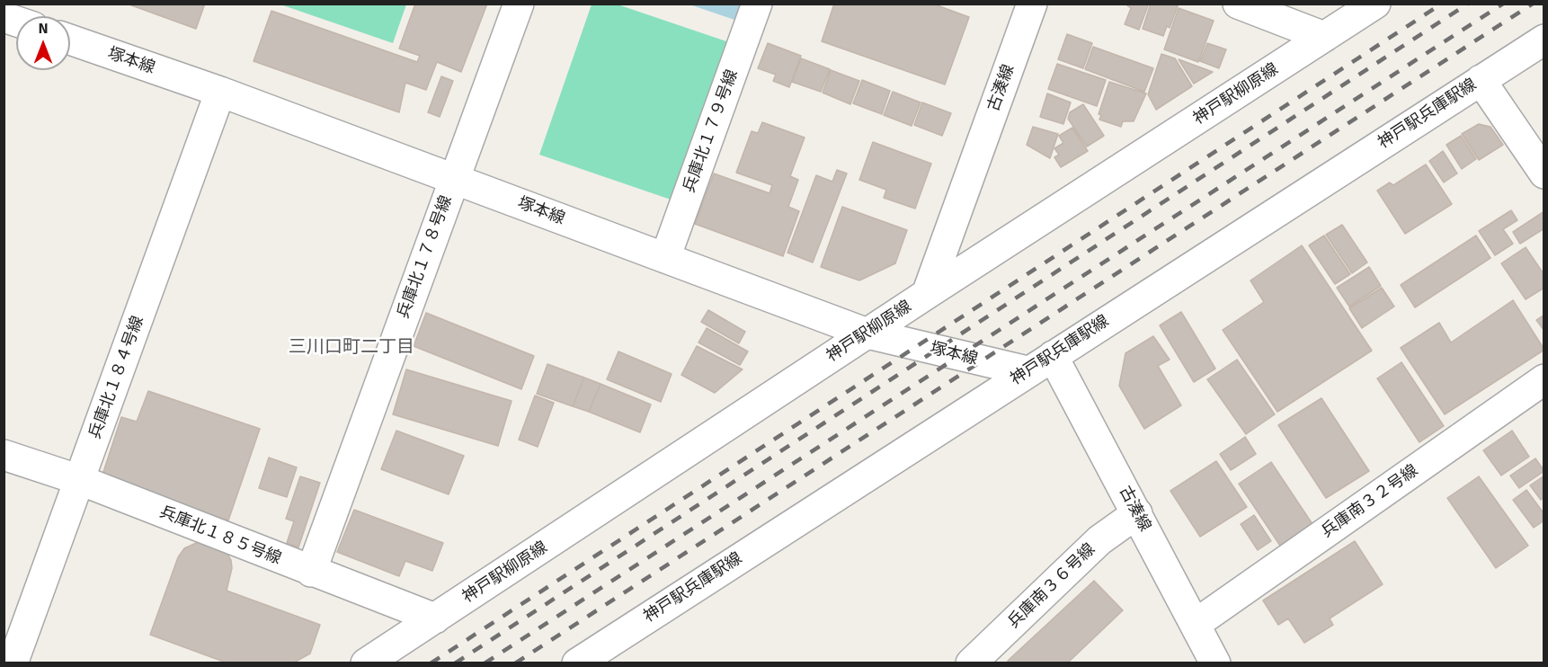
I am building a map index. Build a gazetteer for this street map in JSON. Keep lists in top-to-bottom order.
{
  "streets": {
    "street": [
      "塚本線",
      "古湊線",
      "神戸駅柳原線",
      "神戸駅兵庫駅線",
      "兵庫北１７９号線",
      "兵庫北１７８号線",
      "兵庫北１８４号線",
      "兵庫南３２号線",
      "兵庫北１８５号線",
      "兵庫南３６号線"
    ]
  },
  "crossings": [
    ["塚本線", "神戸駅柳原線"],
    ["塚本線", "神戸駅兵庫駅線"],
    ["塚本線", "兵庫北１７９号線"],
    ["塚本線", "兵庫北１７８号線"],
    ["塚本線", "兵庫北１８４号線"],
    ["古湊線", "神戸駅柳原線"],
    ["古湊線", "神戸駅兵庫駅線"],
    ["古湊線", "兵庫南３２号線"],
    ["古湊線", "兵庫南３６号線"],
    ["神戸駅柳原線", "兵庫北１８５号線"],
    ["兵庫北１７８号線", "兵庫北１８５号線"],
    ["兵庫北１８４号線", "兵庫北１８５号線"]
  ],
  "districts": ["三川口町二丁目"],
  "north": "top"
}
